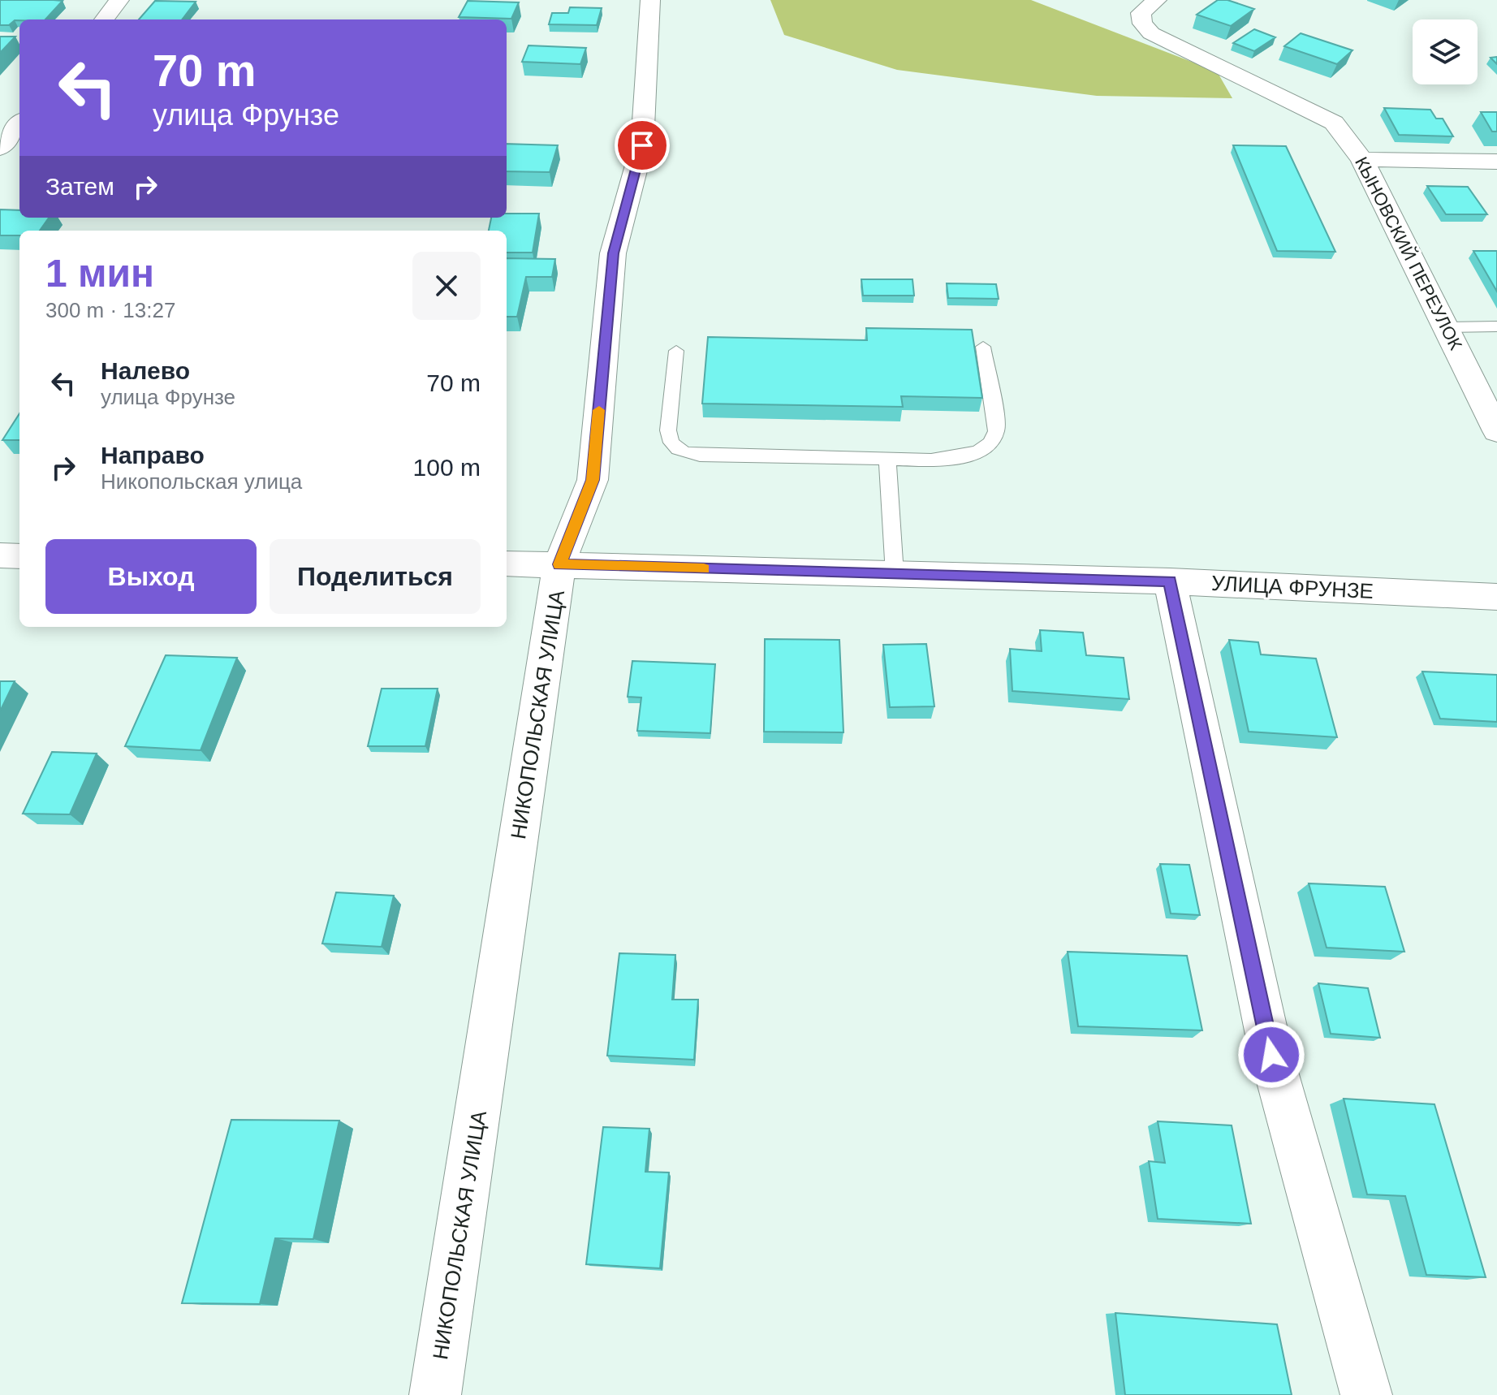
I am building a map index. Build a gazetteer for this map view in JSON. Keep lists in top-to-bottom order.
{
  "streets": {
    "street": ["КЫНОВСКИЙ ПЕРЕУЛОК", "УЛИЦА ФРУНЗЕ", "НИКОПОЛЬСКАЯ УЛИЦА"]
  },
  "crossings": [
    ["УЛИЦА ФРУНЗЕ", "НИКОПОЛЬСКАЯ УЛИЦА"]
  ],
  "page": {
    "turn": ["70 m", "улица Фрунзе"],
    "then": "Затем",
    "heading": ["1 мин", "300 m · 13:27"],
    "list": [
      {
        "name": "Налево",
        "note": "улица Фрунзе",
        "value": "70 m"
      },
      {
        "name": "Направо",
        "note": "Никопольская улица",
        "value": "100 m"
      }
    ],
    "buttons": ["Выход", "Поделиться"]
  }
}
